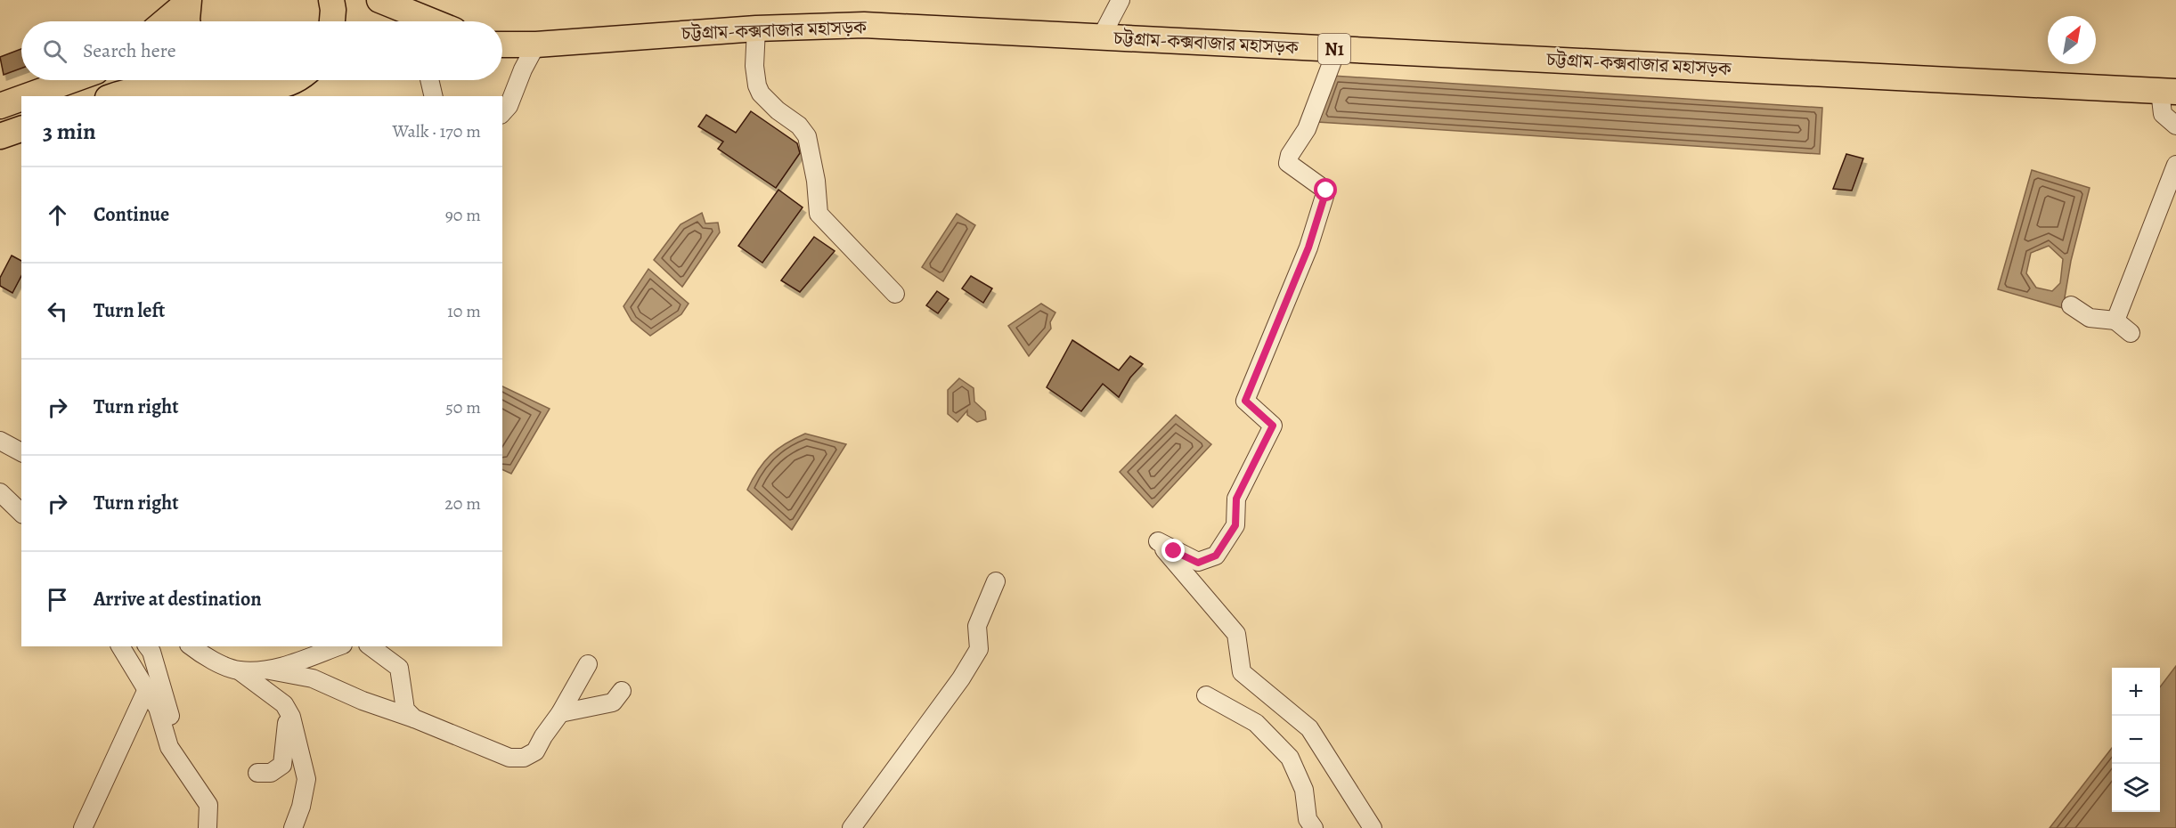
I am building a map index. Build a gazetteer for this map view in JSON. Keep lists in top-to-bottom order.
{
  "streets": {
    "highway": ["চট্টগ্রাম-কক্সবাজার মহাসড়ক", "N1"]
  },
  "north": "top right",
  "page": {
    "search": "Search here",
    "heading": ["3 min", "Walk · 170 m"],
    "list": [
      ["Continue", "90 m"],
      ["Turn left", "10 m"],
      ["Turn right", "50 m"],
      ["Turn right", "20 m"],
      "Arrive at destination"
    ],
    "map_buttons": ["+", "−"]
  }
}
